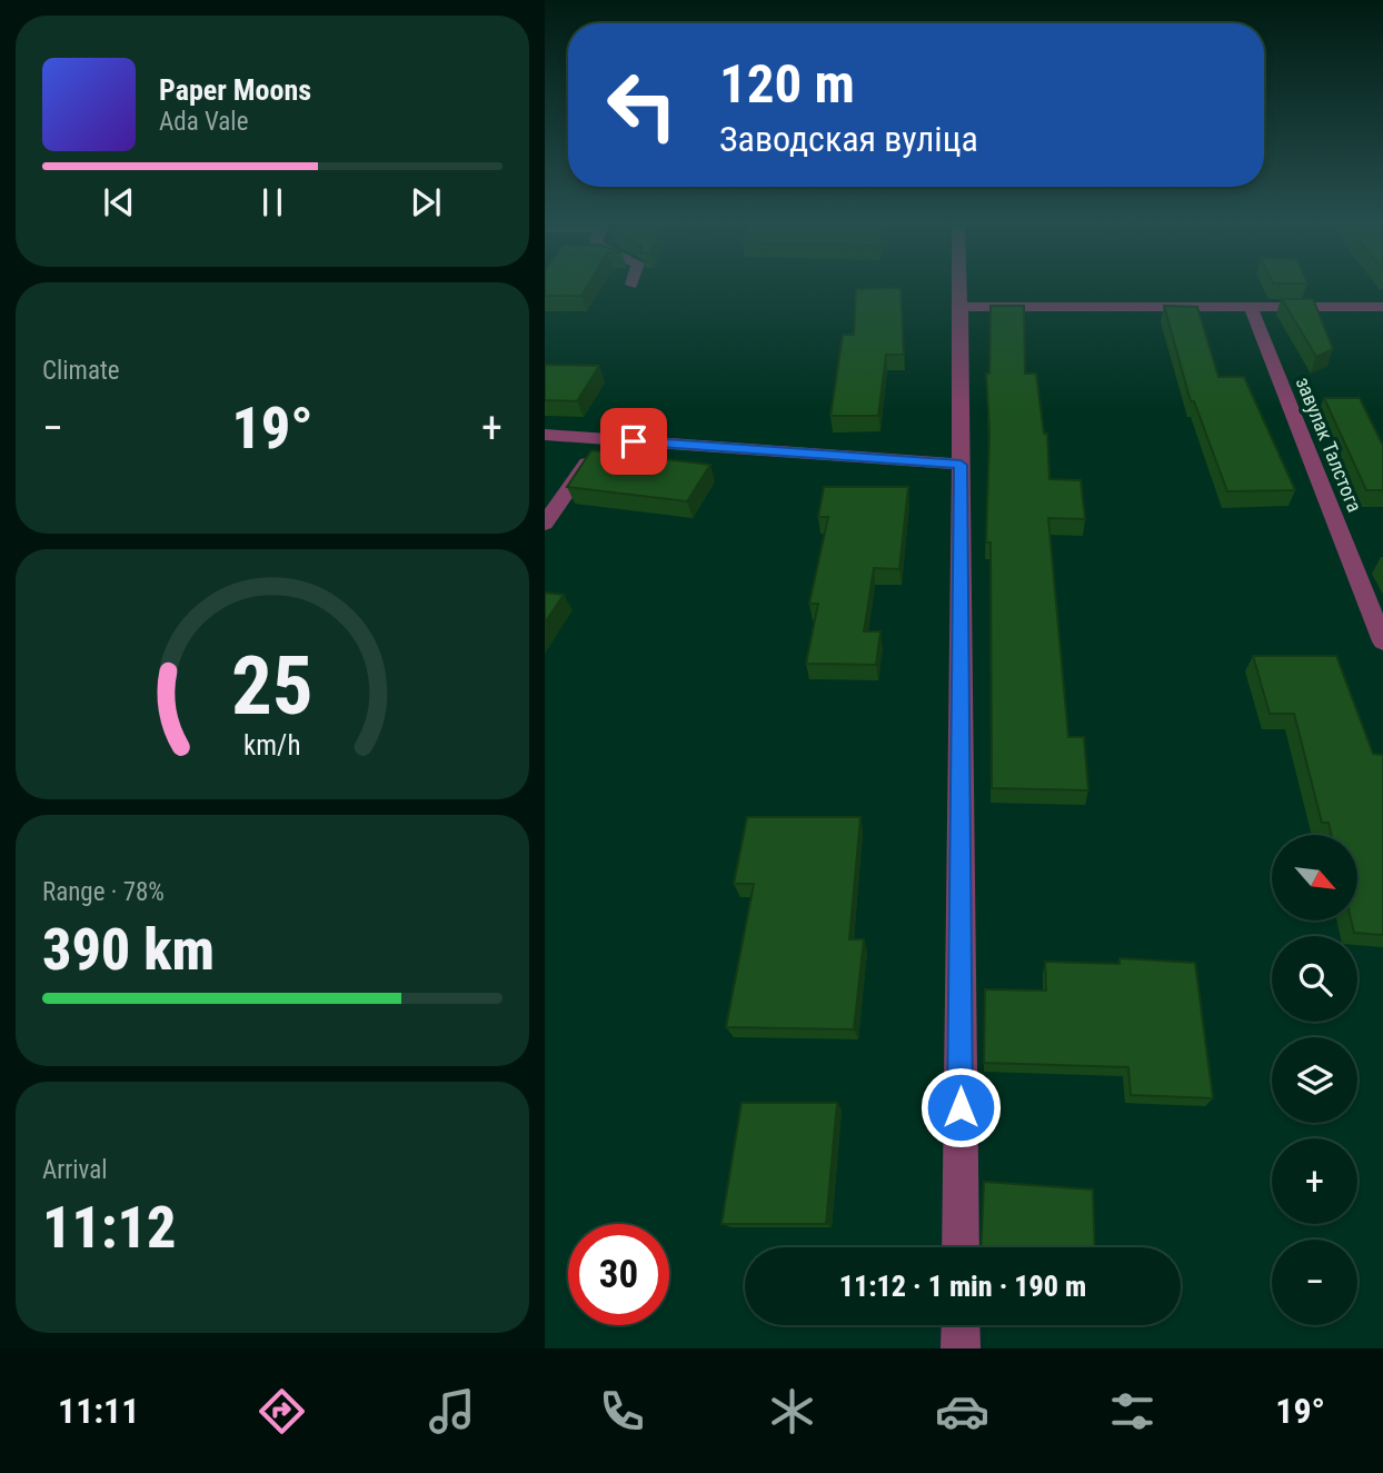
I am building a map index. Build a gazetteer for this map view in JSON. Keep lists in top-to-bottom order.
{
  "streets": {
    "street": ["завулак Талстога"]
  },
  "north": "bottom right",
  "page": {
    "turn": ["120 m", "Заводская вуліца"],
    "song": ["Paper Moons", "Ada Vale"],
    "tile": [
      "Climate",
      ["Range · 78%", "390 km"],
      ["Arrival", "11:12"]
    ],
    "heat": ["−", "19°", "+"],
    "map_buttons": ["+", "−"],
    "limit": "30",
    "trip": "11:12 · 1 min · 190 m",
    "tabs": ["11:11", "19°"],
    "gauge": ["25", "km/h"]
  }
}
